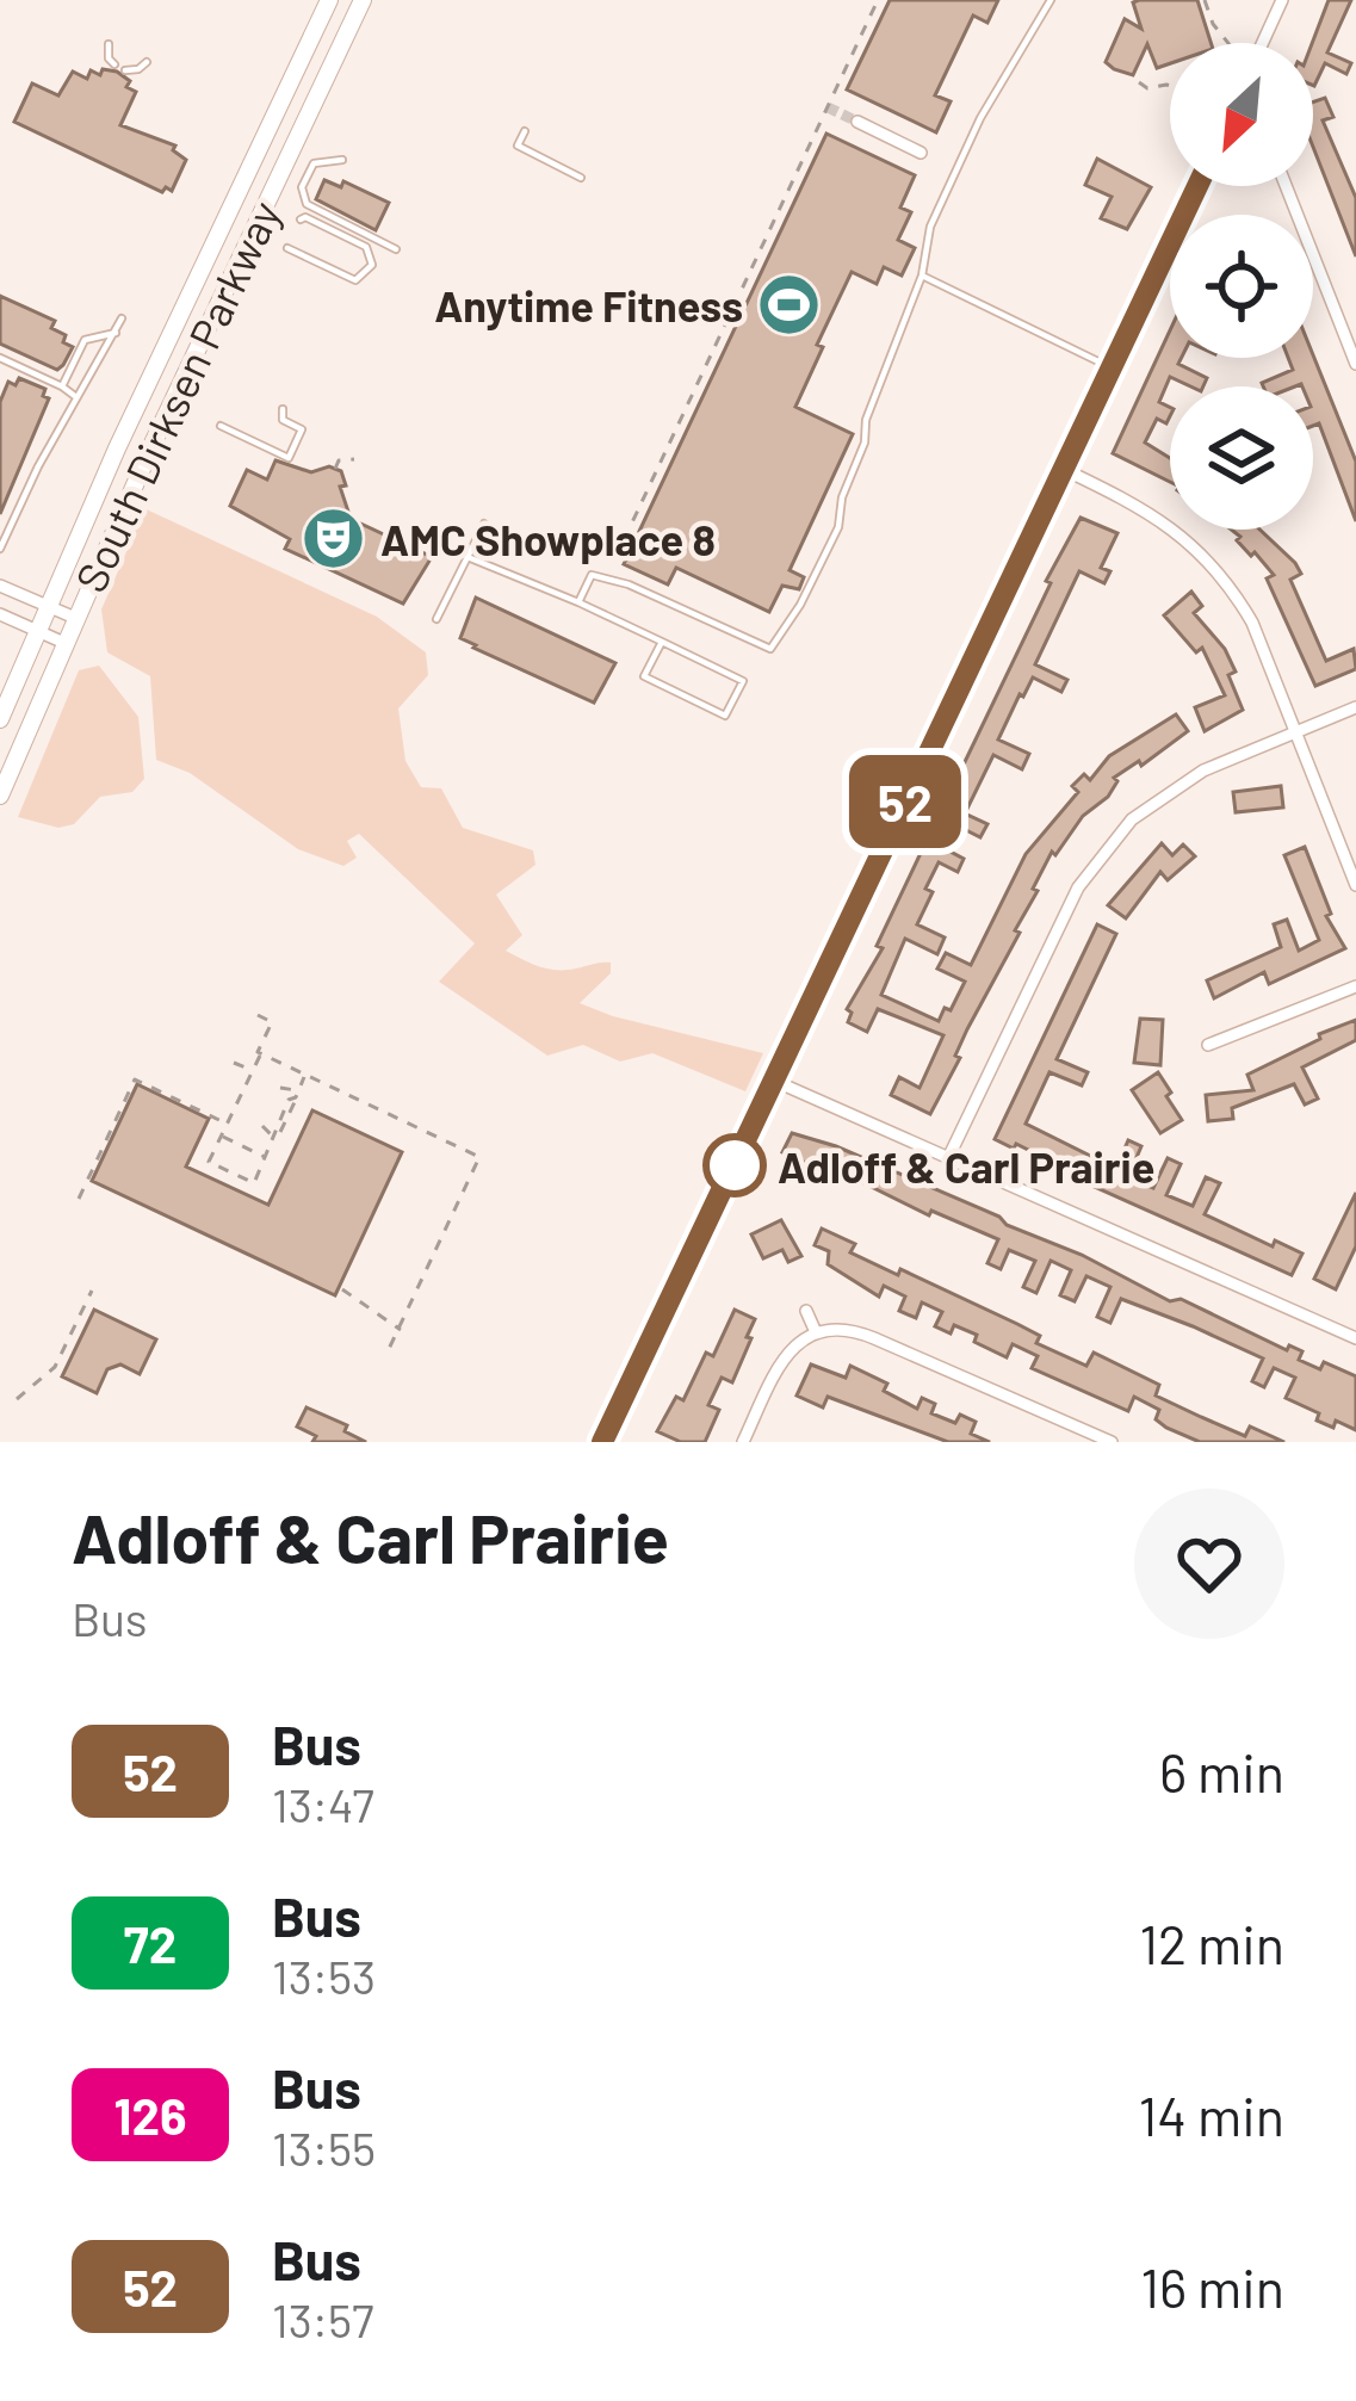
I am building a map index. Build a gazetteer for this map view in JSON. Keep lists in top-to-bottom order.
{
  "streets": {
    "main road": ["South Dirksen Parkway"]
  },
  "places": {
    "sports": ["Anytime Fitness"],
    "theatre": ["AMC Showplace 8"],
    "other": ["Adloff & Carl Prairie"]
  },
  "lines": ["bus line 52"],
  "north": "bottom left",
  "page": {
    "on_map": "52",
    "heading": ["Adloff & Carl Prairie", "Bus"],
    "list": [
      {
        "mark": "52",
        "name": "Bus",
        "note": "13:47",
        "value": "6 min"
      },
      {
        "mark": "72",
        "name": "Bus",
        "note": "13:53",
        "value": "12 min"
      },
      {
        "mark": "126",
        "name": "Bus",
        "note": "13:55",
        "value": "14 min"
      },
      {
        "mark": "52",
        "name": "Bus",
        "note": "13:57",
        "value": "16 min"
      }
    ]
  }
}
